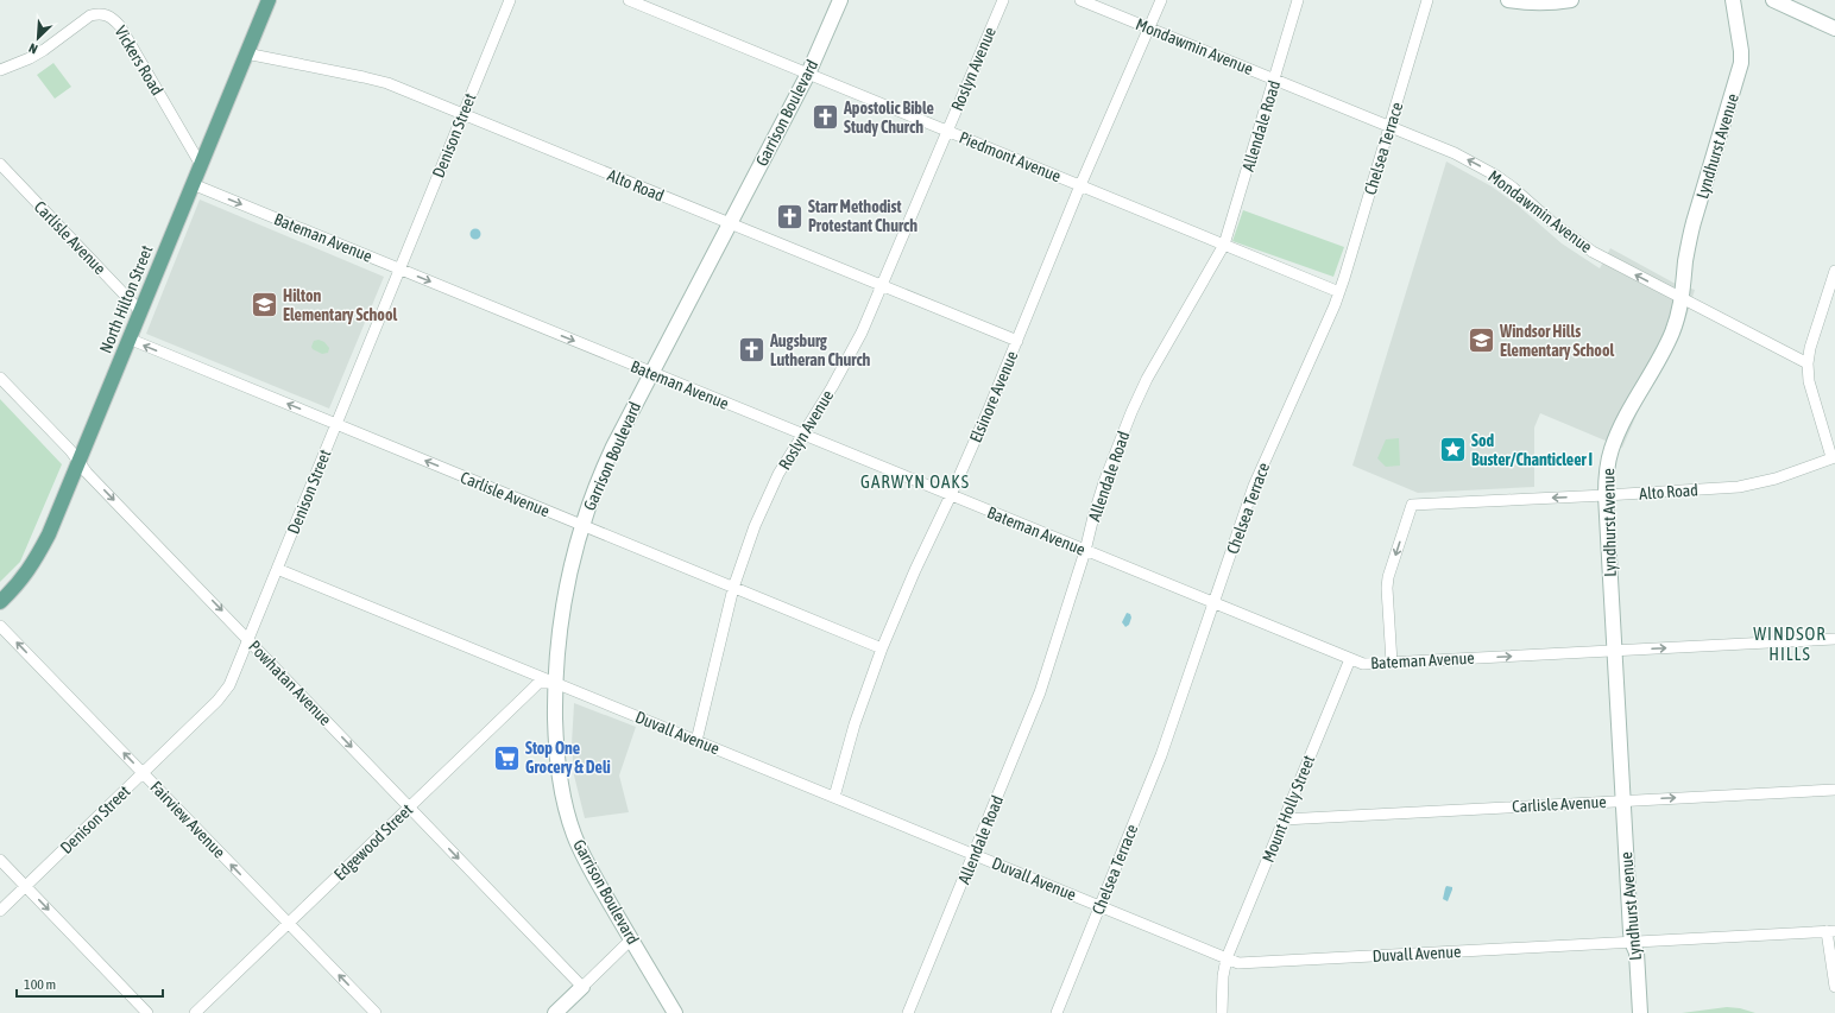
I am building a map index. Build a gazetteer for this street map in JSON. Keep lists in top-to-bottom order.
{
  "streets": {
    "main road": ["Garrison Boulevard", "Lyndhurst Avenue", "North Hilton Street"],
    "street": [
      "Mondawmin Avenue",
      "Vickers Road",
      "Roslyn Avenue",
      "Allendale Road",
      "Denison Street",
      "Chelsea Terrace",
      "Piedmont Avenue",
      "Alto Road",
      "Carlisle Avenue",
      "Bateman Avenue",
      "Elsinore Avenue",
      "Powhatan Avenue",
      "Duvall Avenue",
      "Mount Holly Street",
      "Fairview Avenue",
      "Edgewood Street"
    ]
  },
  "crossings": [
    ["Mondawmin Avenue", "Allendale Road"],
    ["Mondawmin Avenue", "Lyndhurst Avenue"],
    ["Mondawmin Avenue", "Chelsea Terrace"],
    ["Mondawmin Avenue", "Elsinore Avenue"],
    ["Vickers Road", "North Hilton Street"],
    ["Roslyn Avenue", "Piedmont Avenue"],
    ["Roslyn Avenue", "Alto Road"],
    ["Roslyn Avenue", "Carlisle Avenue"],
    ["Roslyn Avenue", "Bateman Avenue"],
    ["Roslyn Avenue", "Duvall Avenue"],
    ["Garrison Boulevard", "Piedmont Avenue"],
    ["Garrison Boulevard", "Alto Road"],
    ["Garrison Boulevard", "Carlisle Avenue"],
    ["Garrison Boulevard", "Bateman Avenue"],
    ["Garrison Boulevard", "Duvall Avenue"],
    ["Garrison Boulevard", "Edgewood Street"],
    ["Allendale Road", "Piedmont Avenue"],
    ["Allendale Road", "Bateman Avenue"],
    ["Allendale Road", "Duvall Avenue"],
    ["Denison Street", "Alto Road"],
    ["Denison Street", "Carlisle Avenue"],
    ["Denison Street", "Bateman Avenue"],
    ["Denison Street", "Powhatan Avenue"],
    ["Denison Street", "Duvall Avenue"],
    ["Denison Street", "Fairview Avenue"],
    ["Lyndhurst Avenue", "Alto Road"],
    ["Lyndhurst Avenue", "Carlisle Avenue"],
    ["Lyndhurst Avenue", "Bateman Avenue"],
    ["Lyndhurst Avenue", "Duvall Avenue"],
    ["Chelsea Terrace", "Piedmont Avenue"],
    ["Chelsea Terrace", "Bateman Avenue"],
    ["Chelsea Terrace", "Duvall Avenue"],
    ["Piedmont Avenue", "Elsinore Avenue"],
    ["Alto Road", "Bateman Avenue"],
    ["Alto Road", "North Hilton Street"],
    ["Alto Road", "Elsinore Avenue"],
    ["Carlisle Avenue", "North Hilton Street"],
    ["Carlisle Avenue", "Elsinore Avenue"],
    ["Carlisle Avenue", "Mount Holly Street"],
    ["Bateman Avenue", "North Hilton Street"],
    ["Bateman Avenue", "Elsinore Avenue"],
    ["Bateman Avenue", "Mount Holly Street"],
    ["North Hilton Street", "Powhatan Avenue"],
    ["Elsinore Avenue", "Duvall Avenue"],
    ["Powhatan Avenue", "Edgewood Street"],
    ["Duvall Avenue", "Mount Holly Street"],
    ["Duvall Avenue", "Edgewood Street"],
    ["Fairview Avenue", "Edgewood Street"]
  ],
  "one_way": [
    "Mondawmin Avenue",
    "Bateman Avenue",
    "Powhatan Avenue",
    "Fairview Avenue"
  ],
  "districts": ["GARWYN OAKS", "WINDSOR HILLS"],
  "places": {
    "church": ["Apostolic Bible Study Church", "Starr Methodist Protestant Church", "Augsburg Lutheran Church"],
    "school or university": ["Hilton Elementary School", "Windsor Hills Elementary School"],
    "place": ["Sod Buster/Chanticleer I"],
    "supermarket": ["Stop One Grocery & Deli"]
  },
  "scale_bar": "100 m",
  "north": "bottom left"
}
